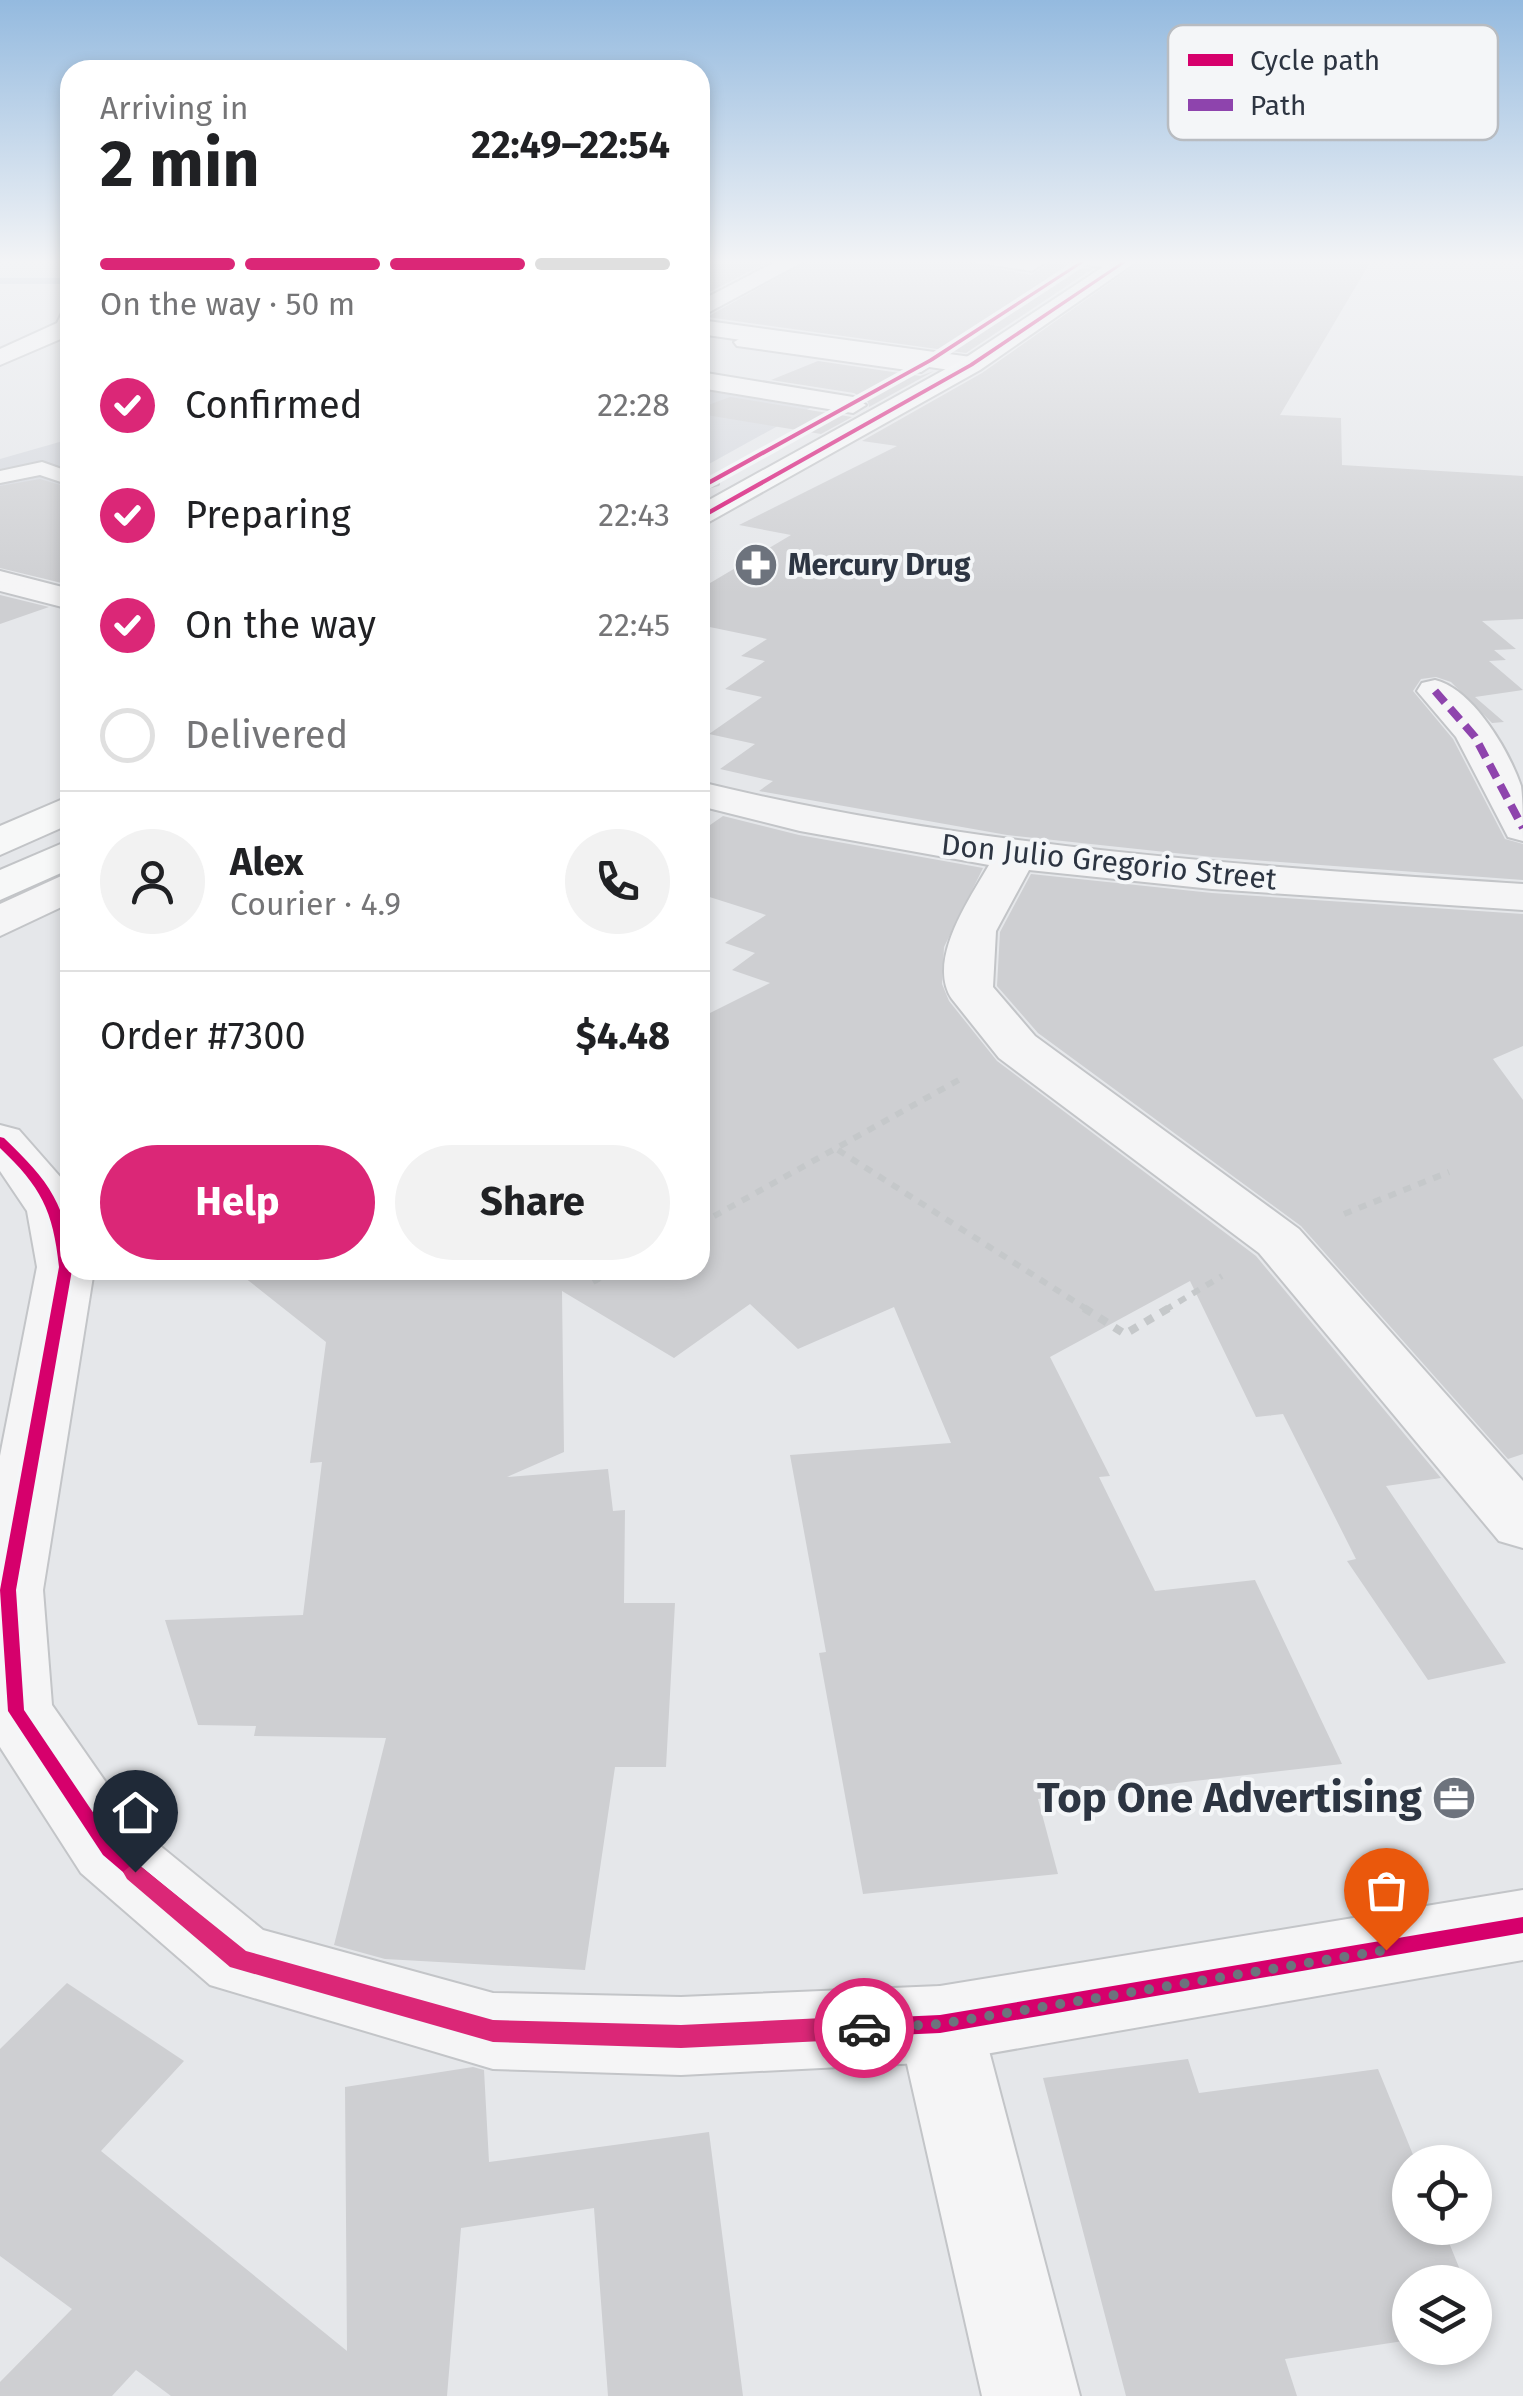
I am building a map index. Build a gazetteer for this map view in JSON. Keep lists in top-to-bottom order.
{
  "streets": {
    "street": ["Don Julio Gregorio Street"]
  },
  "places": {
    "pharmacy": ["Mercury Drug"],
    "office": ["Top One Advertising"]
  },
  "legend": ["Cycle path", "Path"],
  "page": {
    "heading": ["2 min", "Arriving in", "22:49–22:54"],
    "panel": [
      "Alex",
      "Courier · 4.9",
      "Order #7300",
      "$4.48"
    ],
    "bar": "On the way · 50 m",
    "list": [
      ["Confirmed", "22:28"],
      ["Preparing", "22:43"],
      ["On the way", "22:45"],
      "Delivered"
    ],
    "buttons": ["Help", "Share"]
  }
}
